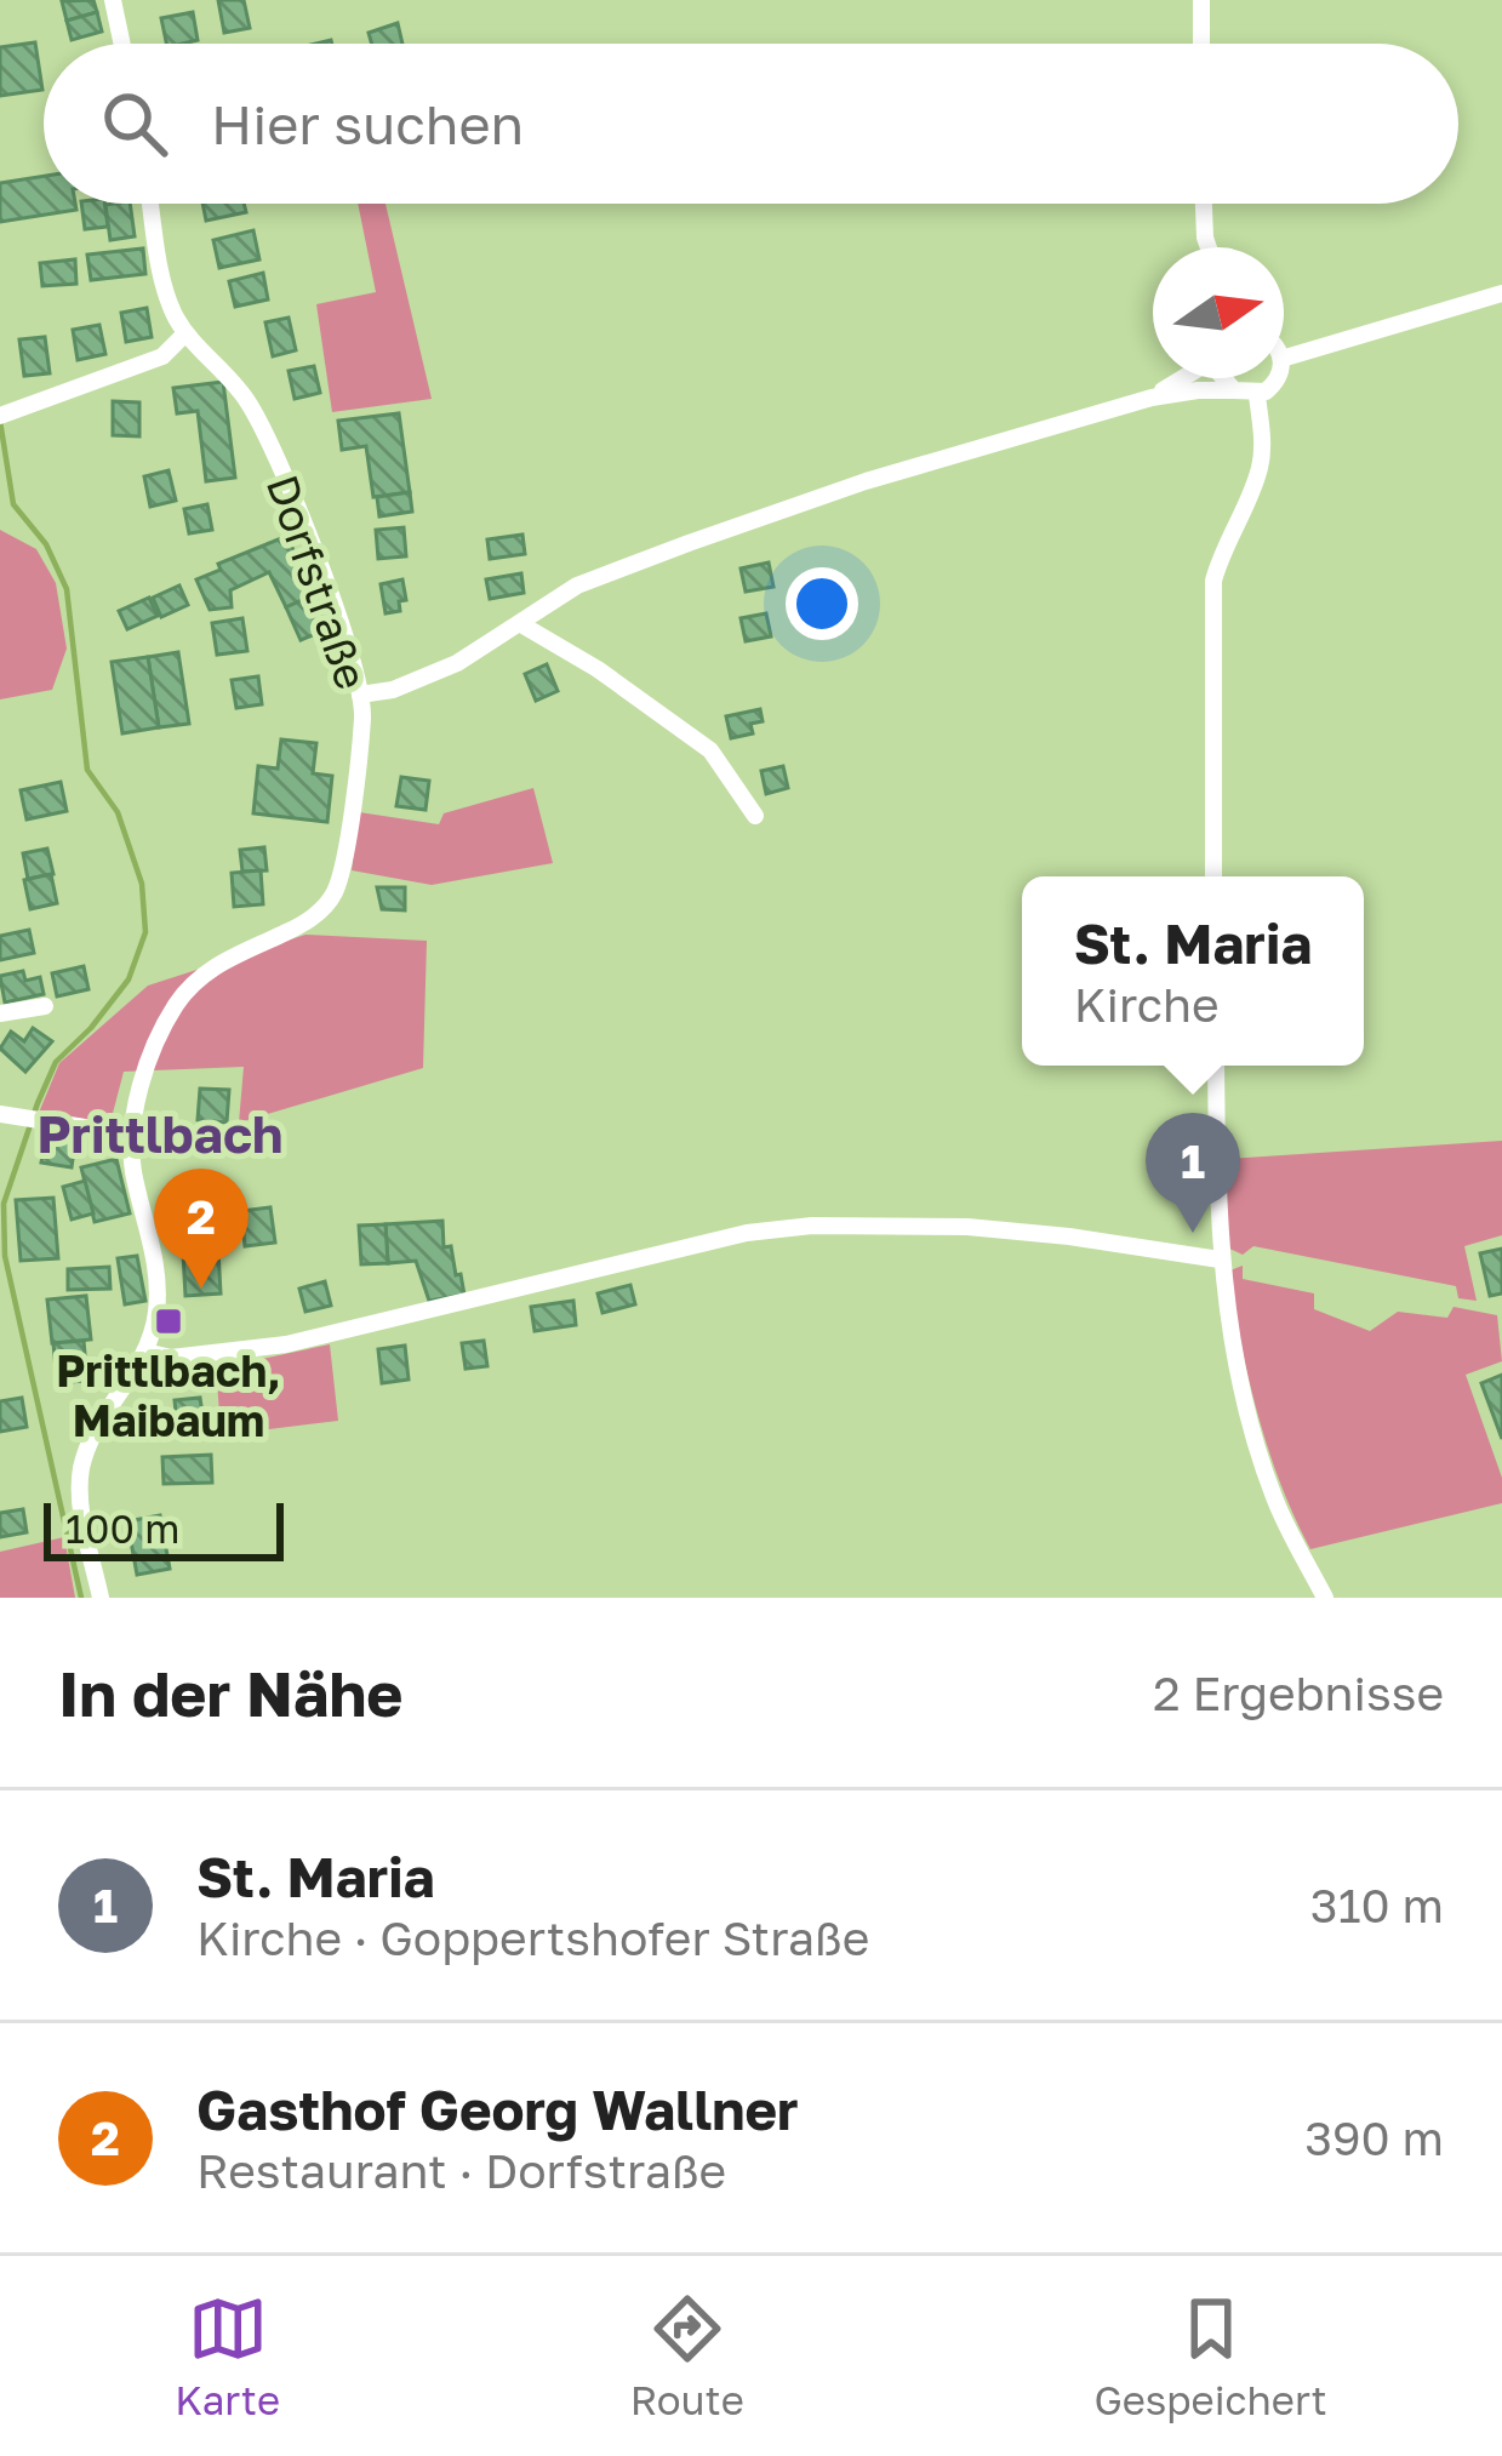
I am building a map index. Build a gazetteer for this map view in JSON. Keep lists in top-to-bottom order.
{
  "streets": {
    "street": ["Dorfstraße"]
  },
  "districts": ["Prittlbach"],
  "places": {
    "transit": ["Prittlbach, Maibaum"]
  },
  "scale_bar": "100 m",
  "north": "right",
  "page": {
    "search": "Hier suchen",
    "popup": ["St. Maria", "Kirche"],
    "pins": ["1", "2"],
    "scale": "100 m",
    "heading": ["In der Nähe", "2 Ergebnisse"],
    "list": [
      {
        "mark": "1",
        "name": "St. Maria",
        "note": "Kirche · Goppertshofer Straße",
        "value": "310 m"
      },
      {
        "mark": "2",
        "name": "Gasthof Georg Wallner",
        "note": "Restaurant · Dorfstraße",
        "value": "390 m"
      }
    ],
    "nav": ["Karte", "Route", "Gespeichert"]
  }
}
